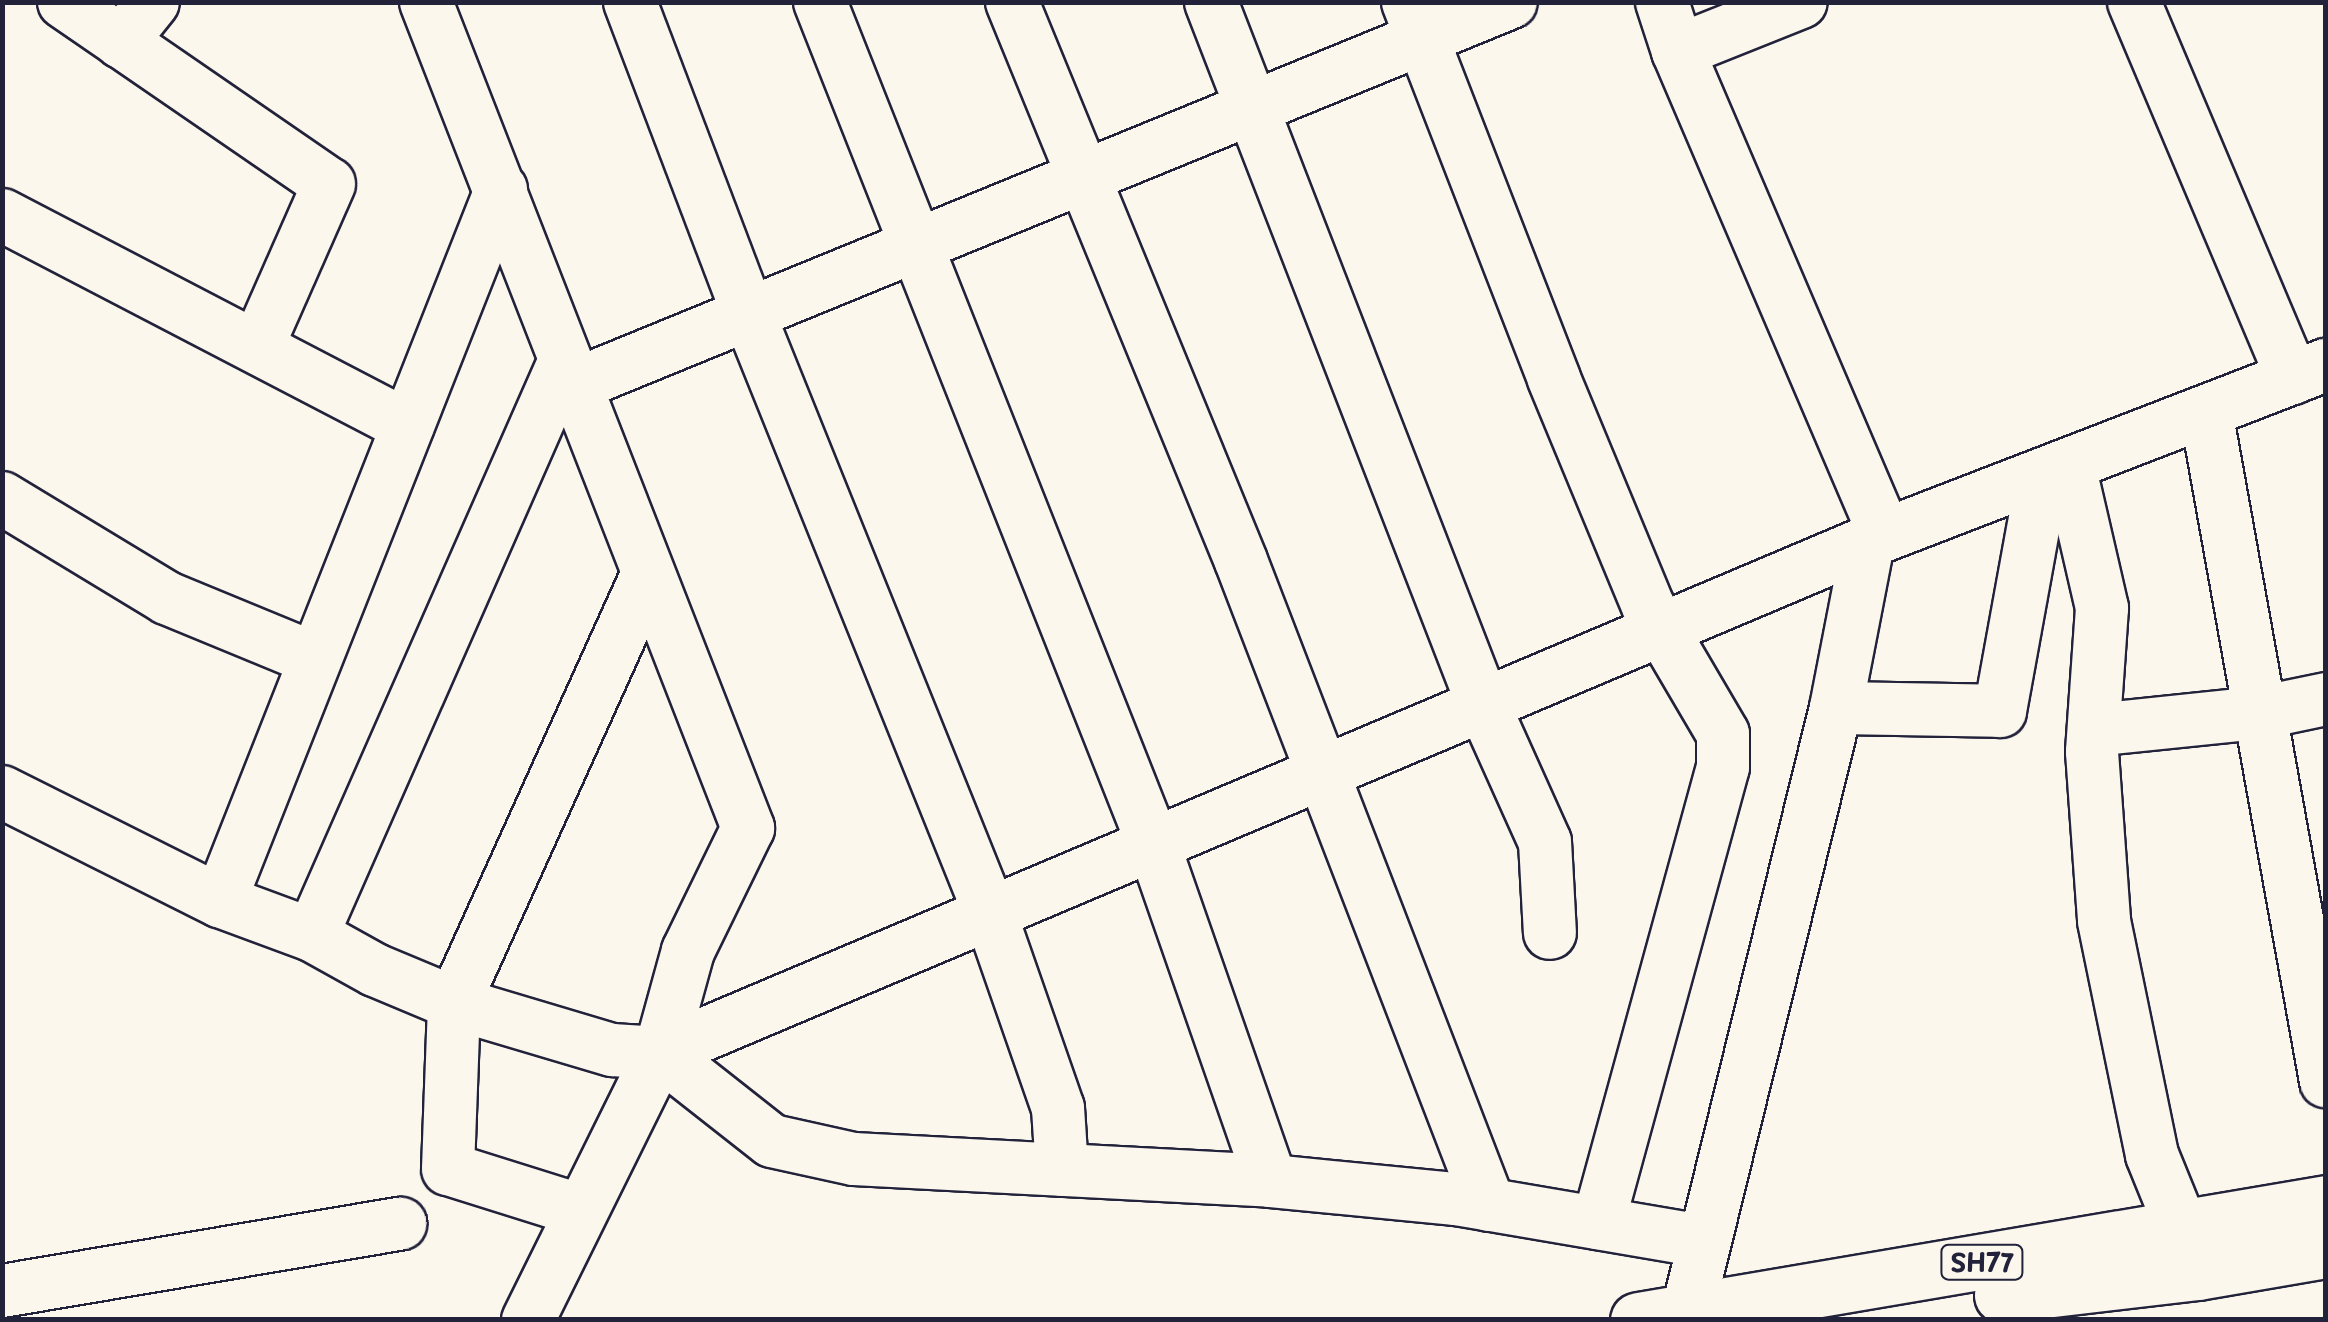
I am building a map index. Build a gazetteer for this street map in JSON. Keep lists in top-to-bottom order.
{
  "streets": {
    "main road": ["SH77"]
  }
}
